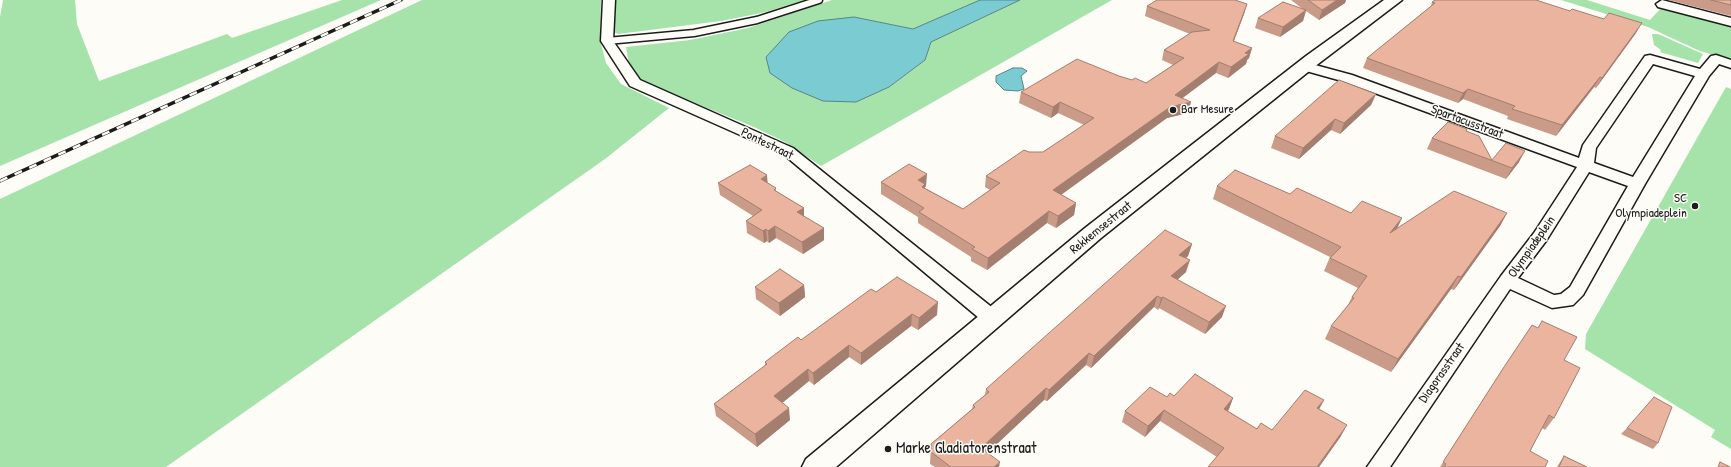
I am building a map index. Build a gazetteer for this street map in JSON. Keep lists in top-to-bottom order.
{
  "streets": {
    "street": [
      "Spartacusstraat",
      "Pontestraat",
      "Rekkemsestraat",
      "Olympiadeplein",
      "Diagorasstraat"
    ]
  },
  "crossings": [
    ["Spartacusstraat", "Rekkemsestraat"],
    ["Spartacusstraat", "Olympiadeplein"],
    ["Pontestraat", "Rekkemsestraat"],
    ["Olympiadeplein", "Diagorasstraat"]
  ],
  "places": ["Bar Mesure", "SC Olympiadeplein", "Marke Gladiatorenstraat"]
}
